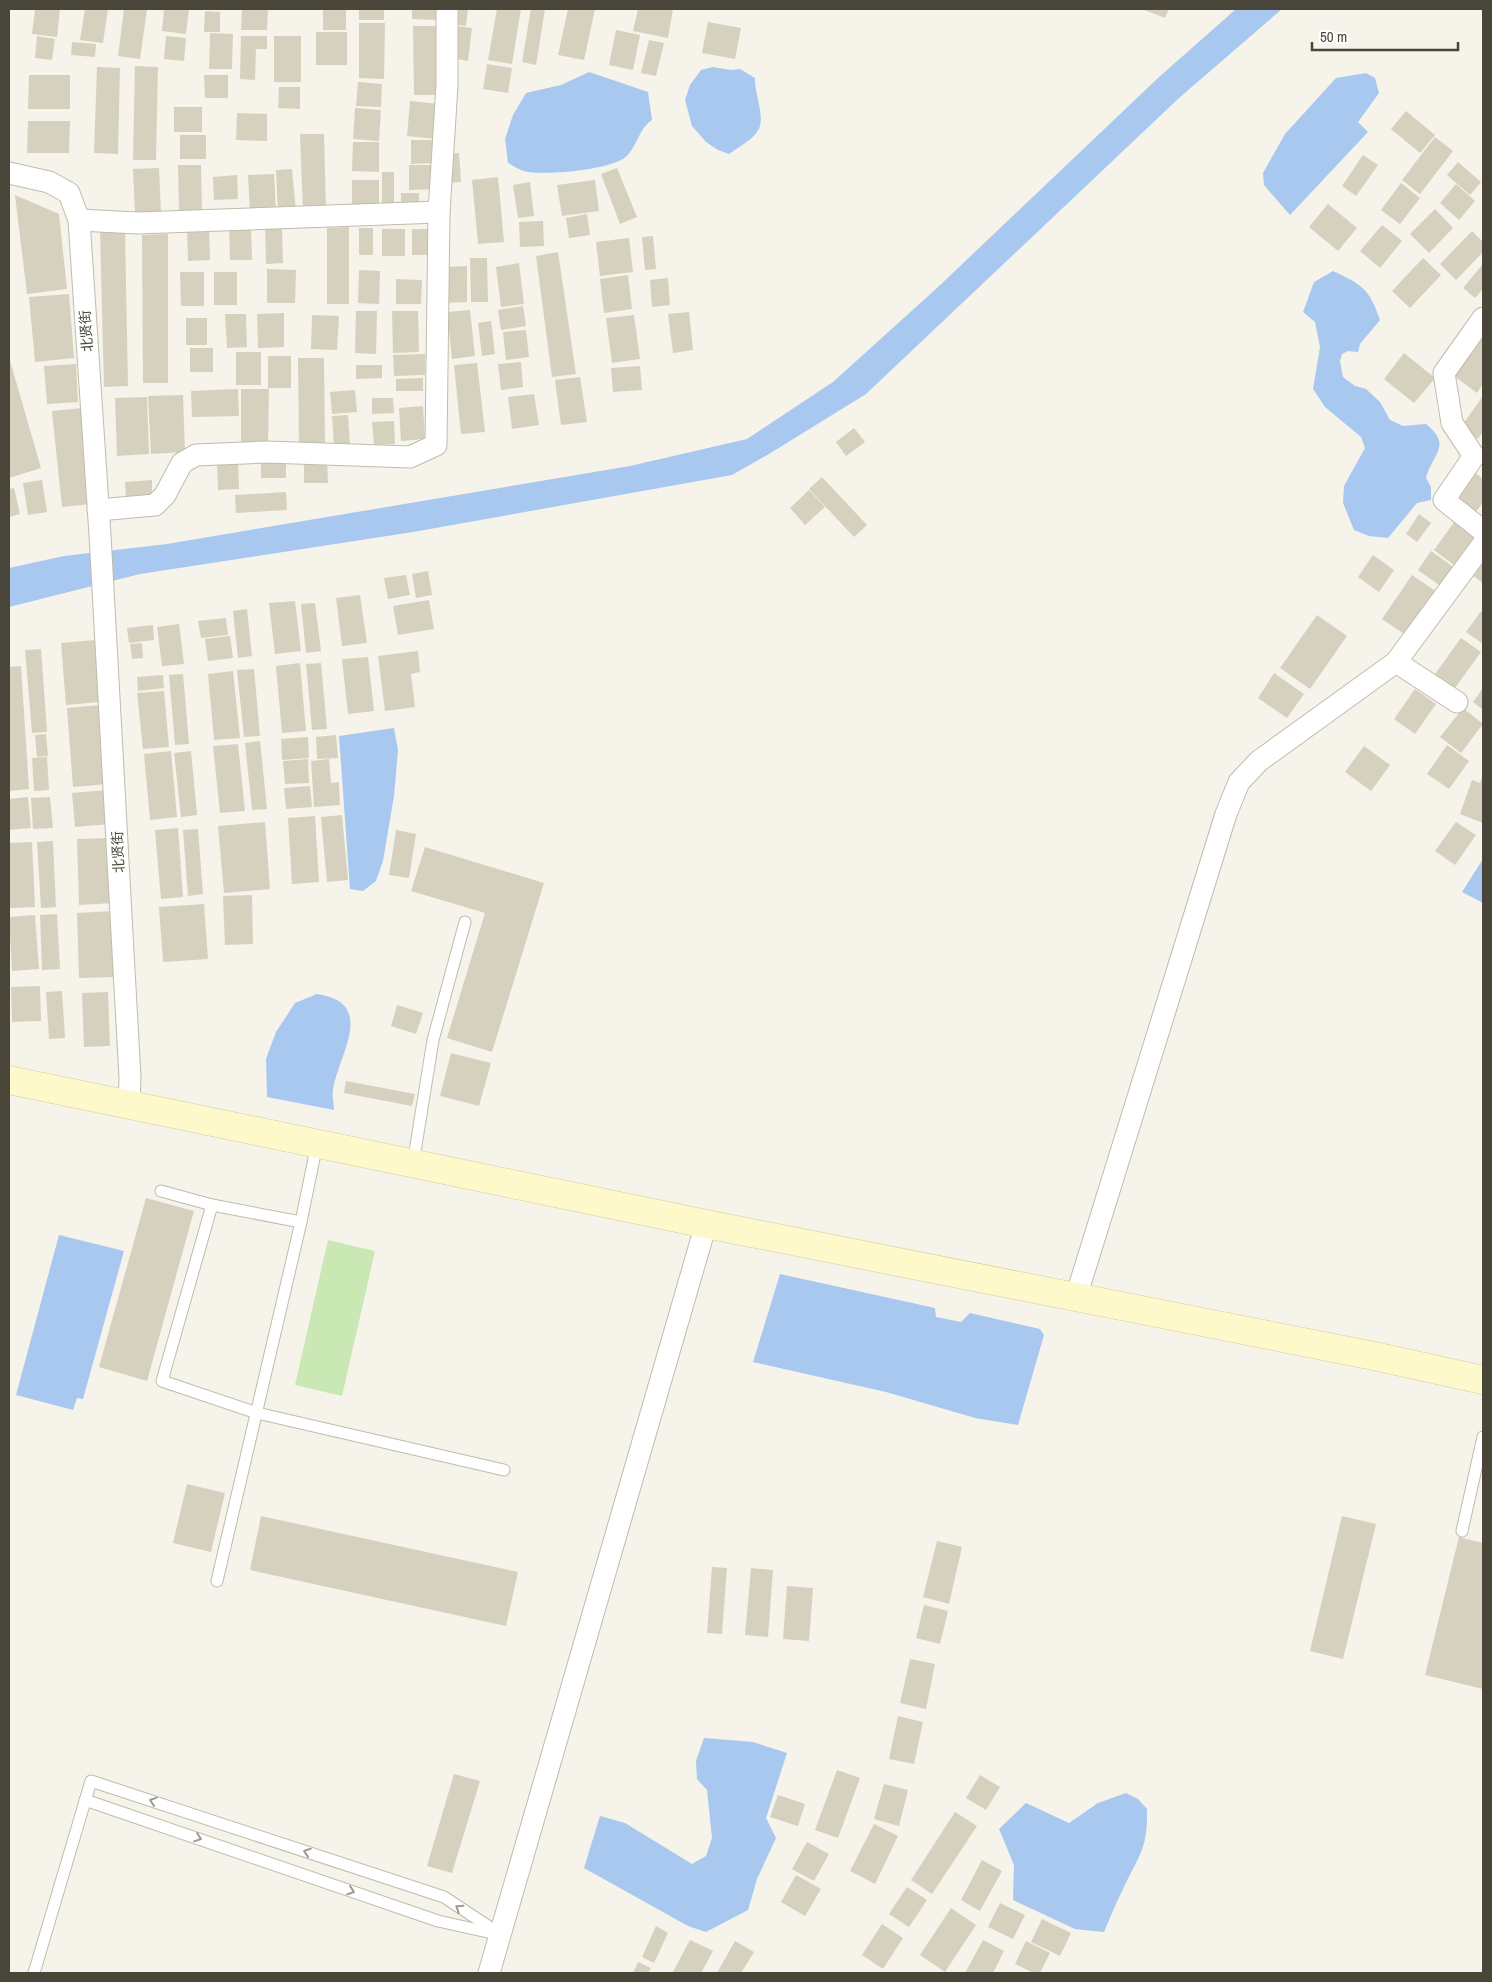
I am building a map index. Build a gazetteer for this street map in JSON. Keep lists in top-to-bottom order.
{
  "streets": {
    "street": ["北贤街"]
  },
  "scale_bar": "50 m"
}
